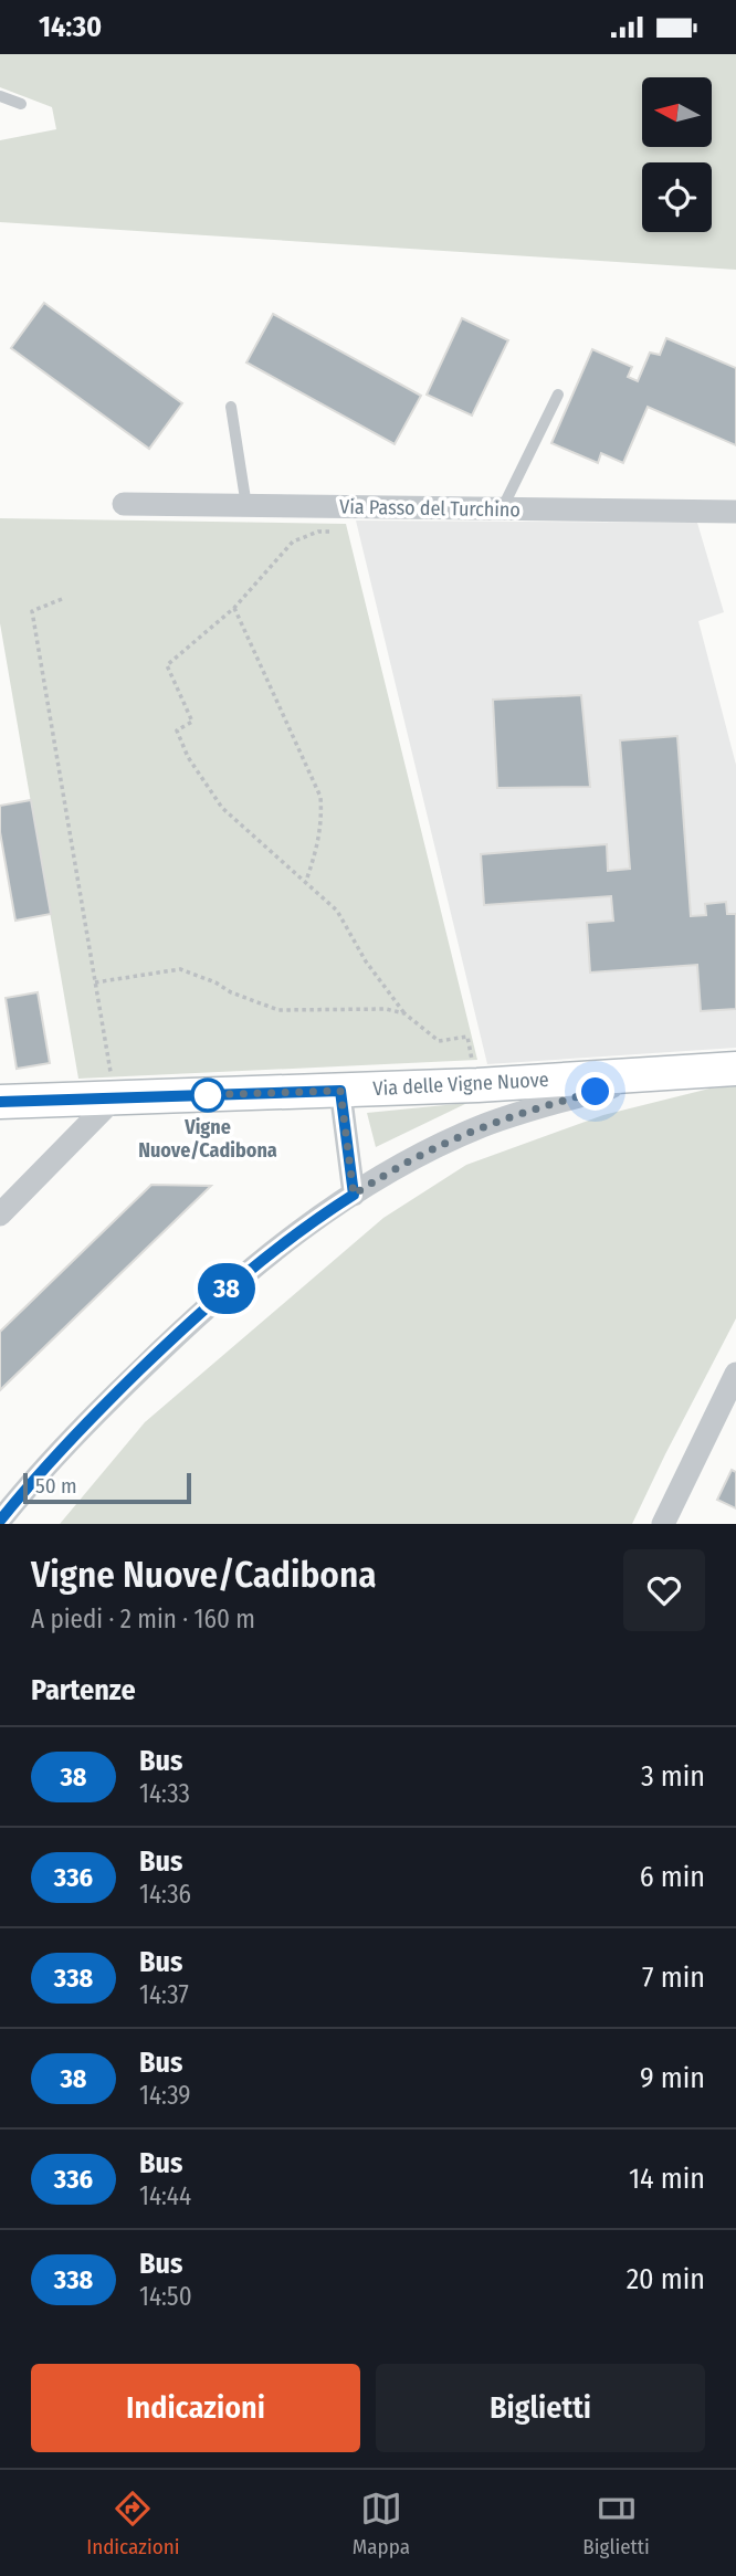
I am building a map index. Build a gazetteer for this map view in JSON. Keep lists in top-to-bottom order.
{
  "streets": {
    "street": ["Via Passo del Turchino", "Via delle Vigne Nuove"]
  },
  "places": ["Vigne Nuove/Cadibona"],
  "lines": ["bus line 38"],
  "scale_bar": "50 m",
  "north": "left",
  "page": {
    "status": "14:30",
    "on_map": "38",
    "scale": "50 m",
    "heading": [
      ["Vigne Nuove/Cadibona", "A piedi · 2 min · 160 m"],
      "Partenze"
    ],
    "list": [
      {
        "mark": "38",
        "name": "Bus",
        "note": "14:33",
        "value": "3 min"
      },
      {
        "mark": "336",
        "name": "Bus",
        "note": "14:36",
        "value": "6 min"
      },
      {
        "mark": "338",
        "name": "Bus",
        "note": "14:37",
        "value": "7 min"
      },
      {
        "mark": "38",
        "name": "Bus",
        "note": "14:39",
        "value": "9 min"
      },
      {
        "mark": "336",
        "name": "Bus",
        "note": "14:44",
        "value": "14 min"
      },
      {
        "mark": "338",
        "name": "Bus",
        "note": "14:50",
        "value": "20 min"
      }
    ],
    "buttons": ["Indicazioni", "Biglietti"],
    "tabs": ["Indicazioni", "Mappa", "Biglietti"]
  }
}
